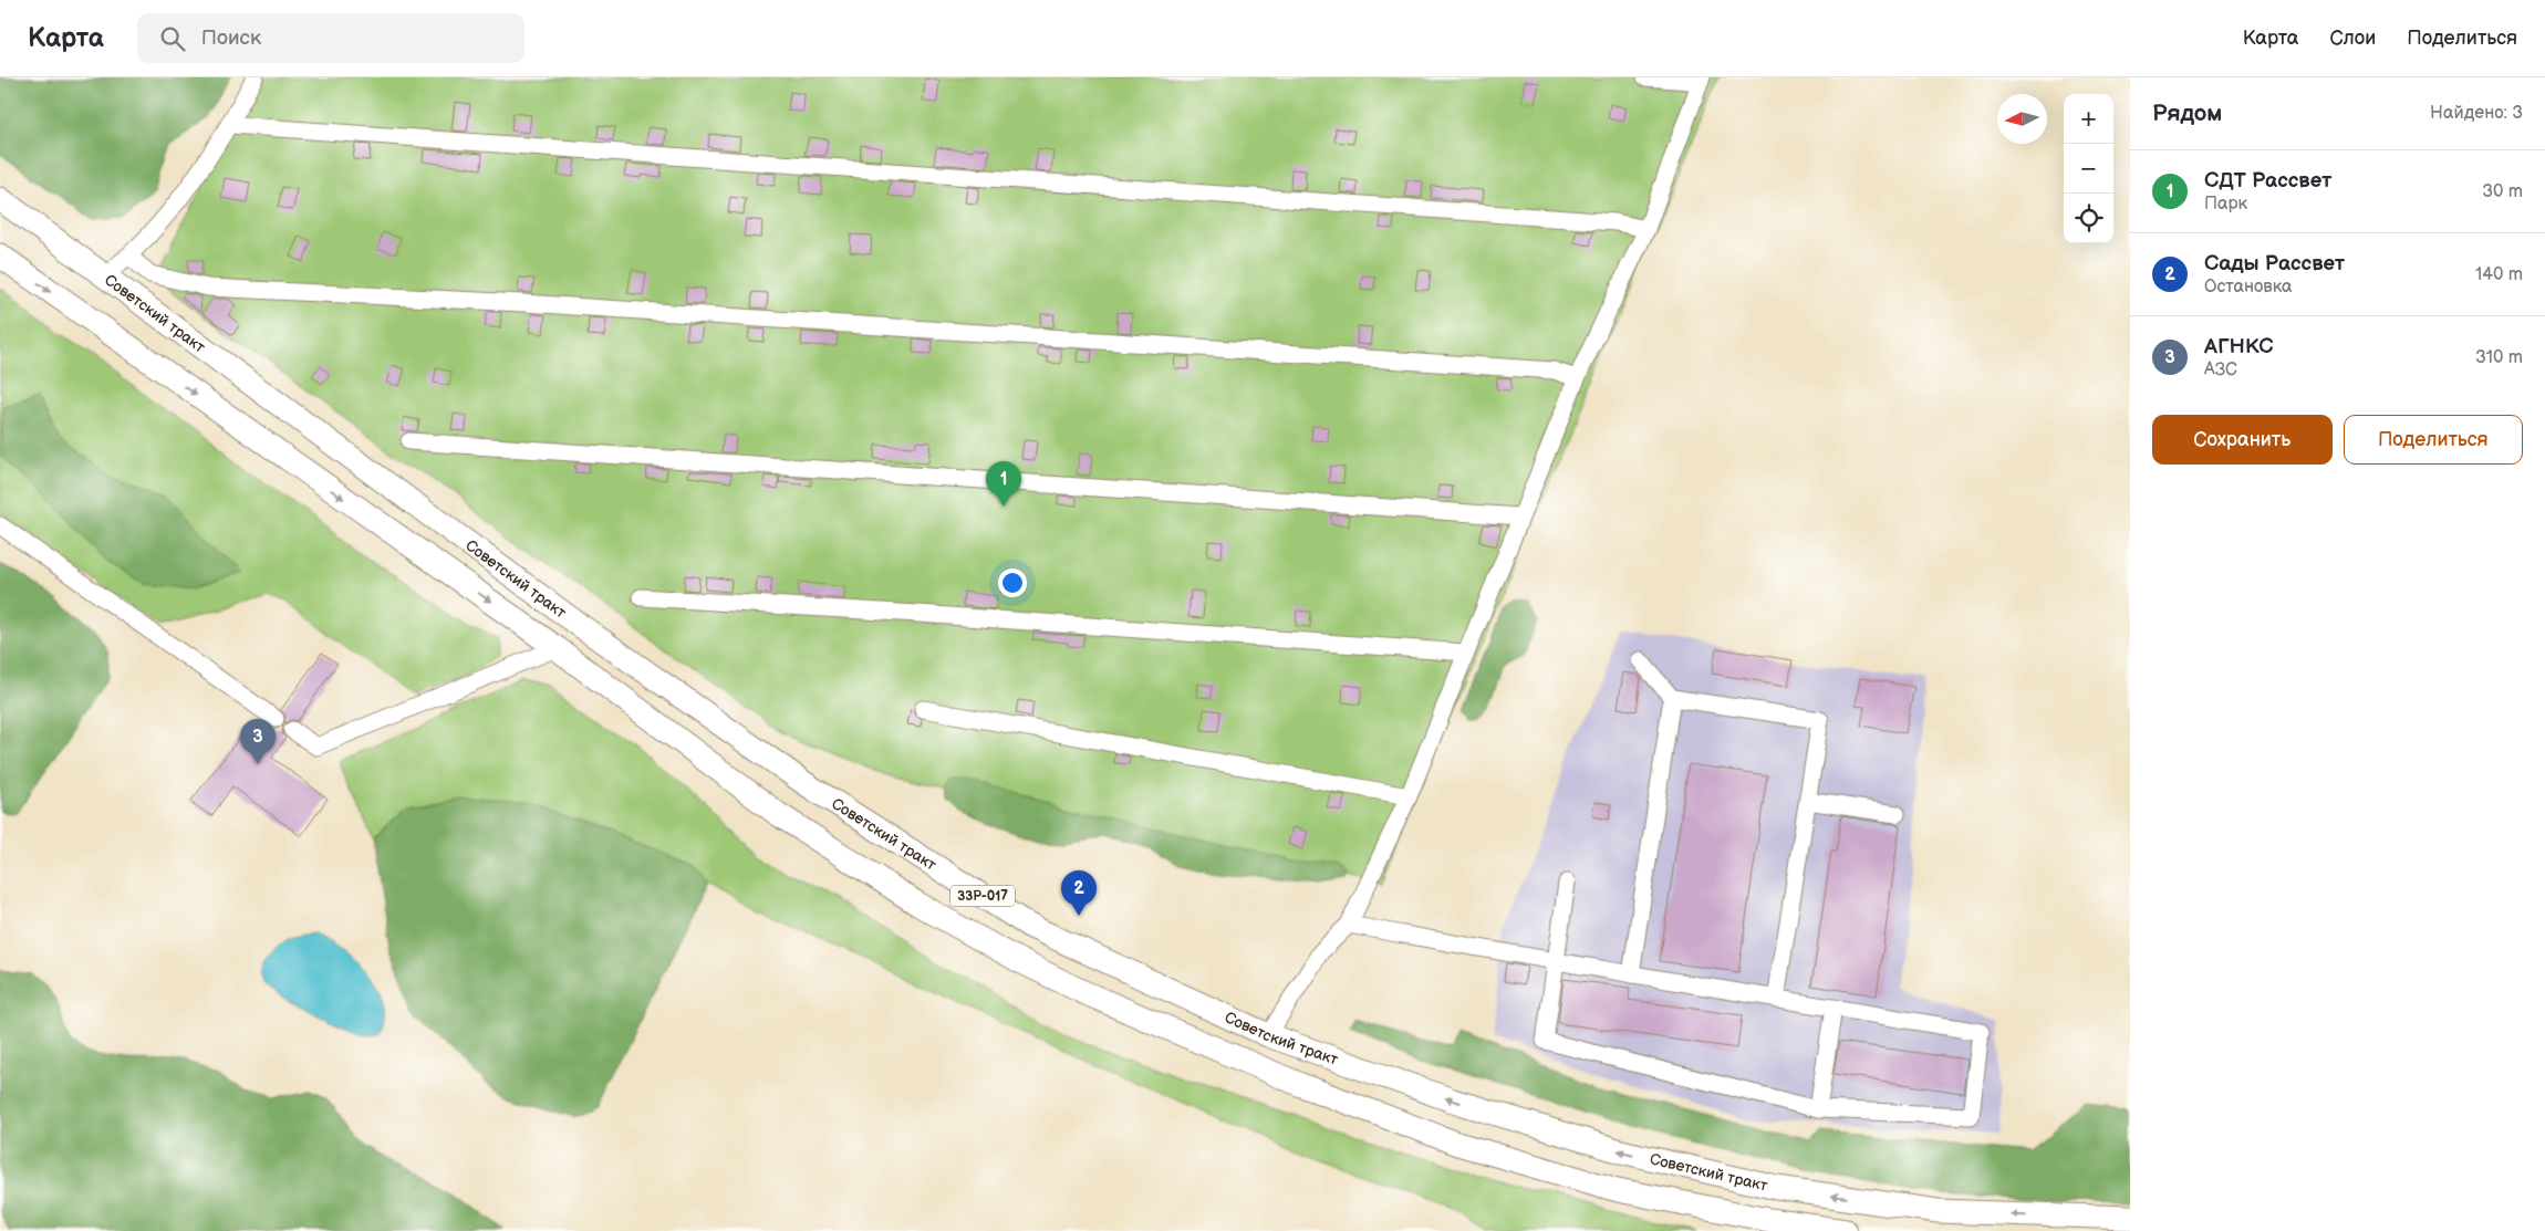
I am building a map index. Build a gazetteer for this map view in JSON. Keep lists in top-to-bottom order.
{
  "streets": {
    "highway": ["Советский тракт", "33Р-017"]
  },
  "north": "left",
  "page": {
    "header": "Карта",
    "search": "Поиск",
    "nav": ["Карта", "Слои", "Поделиться"],
    "heading": ["Рядом", "Найдено: 3"],
    "map_buttons": ["+", "−"],
    "list": [
      {
        "mark": "1",
        "name": "СДТ Рассвет",
        "note": "Парк",
        "value": "30 m"
      },
      {
        "mark": "2",
        "name": "Сады Рассвет",
        "note": "Остановка",
        "value": "140 m"
      },
      {
        "mark": "3",
        "name": "АГНКС",
        "note": "АЗС",
        "value": "310 m"
      }
    ],
    "buttons": ["Сохранить", "Поделиться"],
    "pins": ["1", "3", "2"]
  }
}
